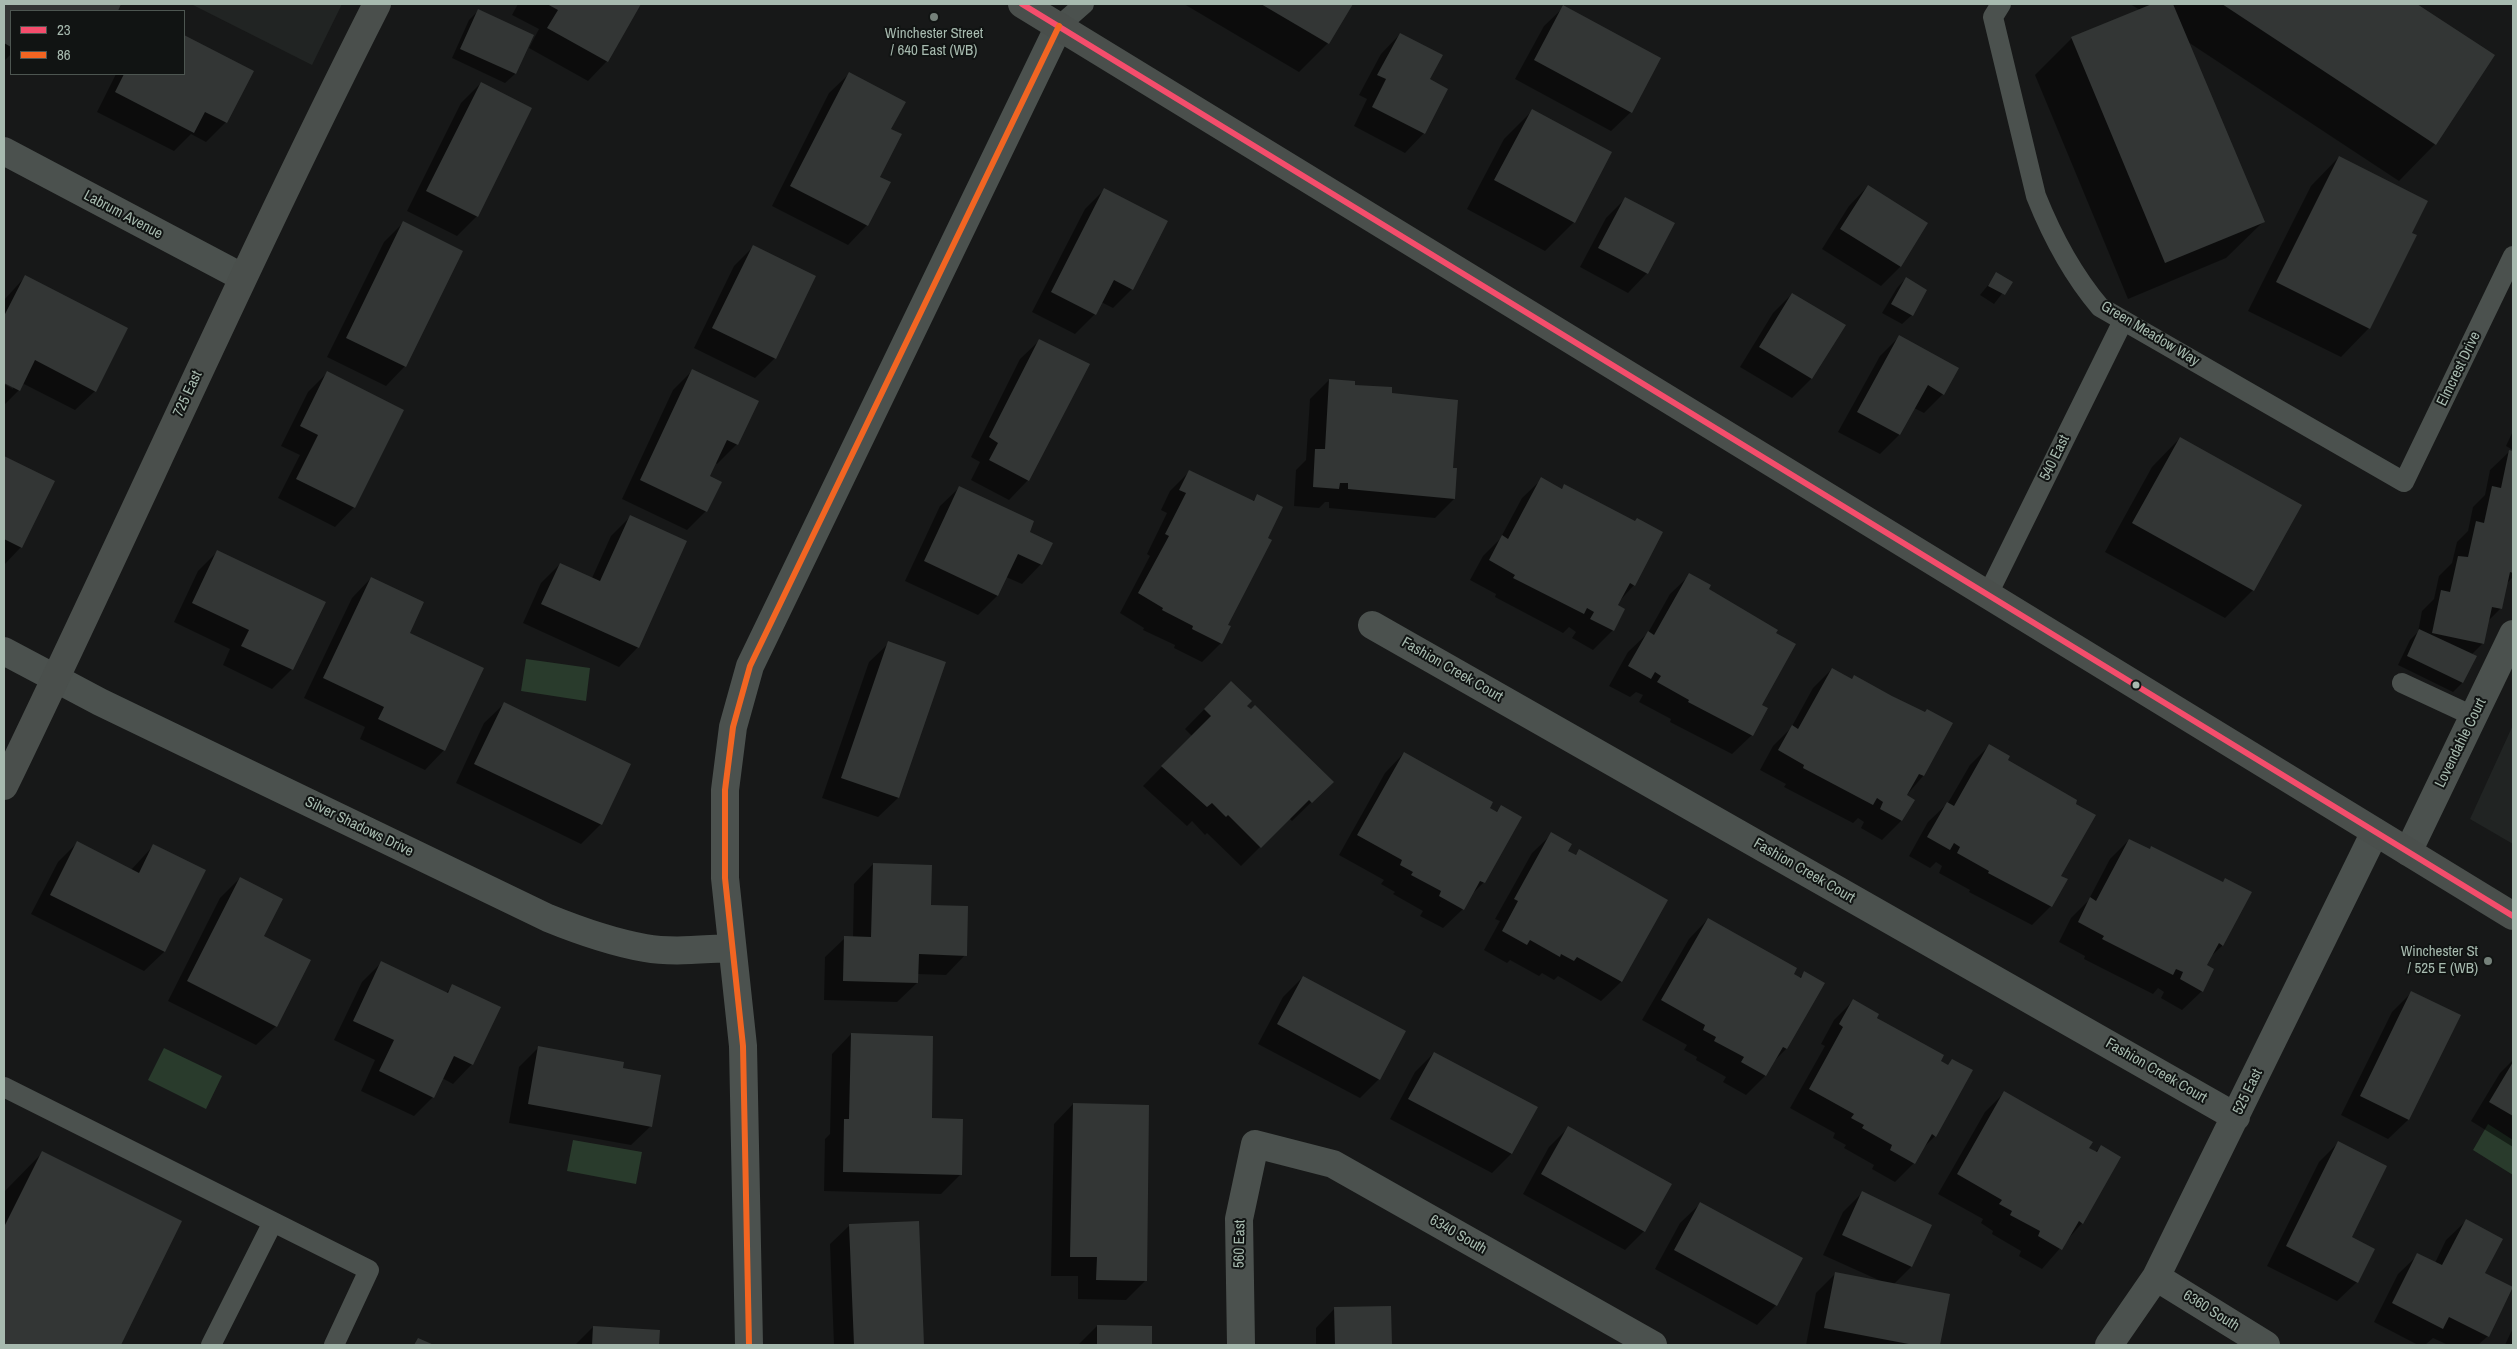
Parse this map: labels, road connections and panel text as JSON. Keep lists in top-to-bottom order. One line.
{"streets":{"main road":["725 East"],"street":["Labrum Avenue","Fashion Creek Court","Lovendahle Court","Silver Shadows Drive","525 East","6340 South","560 East","6360 South"],"lane":["Green Meadow Way","Elmcrest Drive","540 East"]},"crossings":[["Labrum Avenue","725 East"],["Green Meadow Way","Elmcrest Drive"],["Green Meadow Way","540 East"],["725 East","Silver Shadows Drive"],["Fashion Creek Court","525 East"],["525 East","6360 South"],["6340 South","560 East"]],"places":["Winchester Street / 640 East (WB)","Winchester St / 525 E (WB)"],"lines":["transit line 23","transit line 86"],"legend":["23","86"]}
